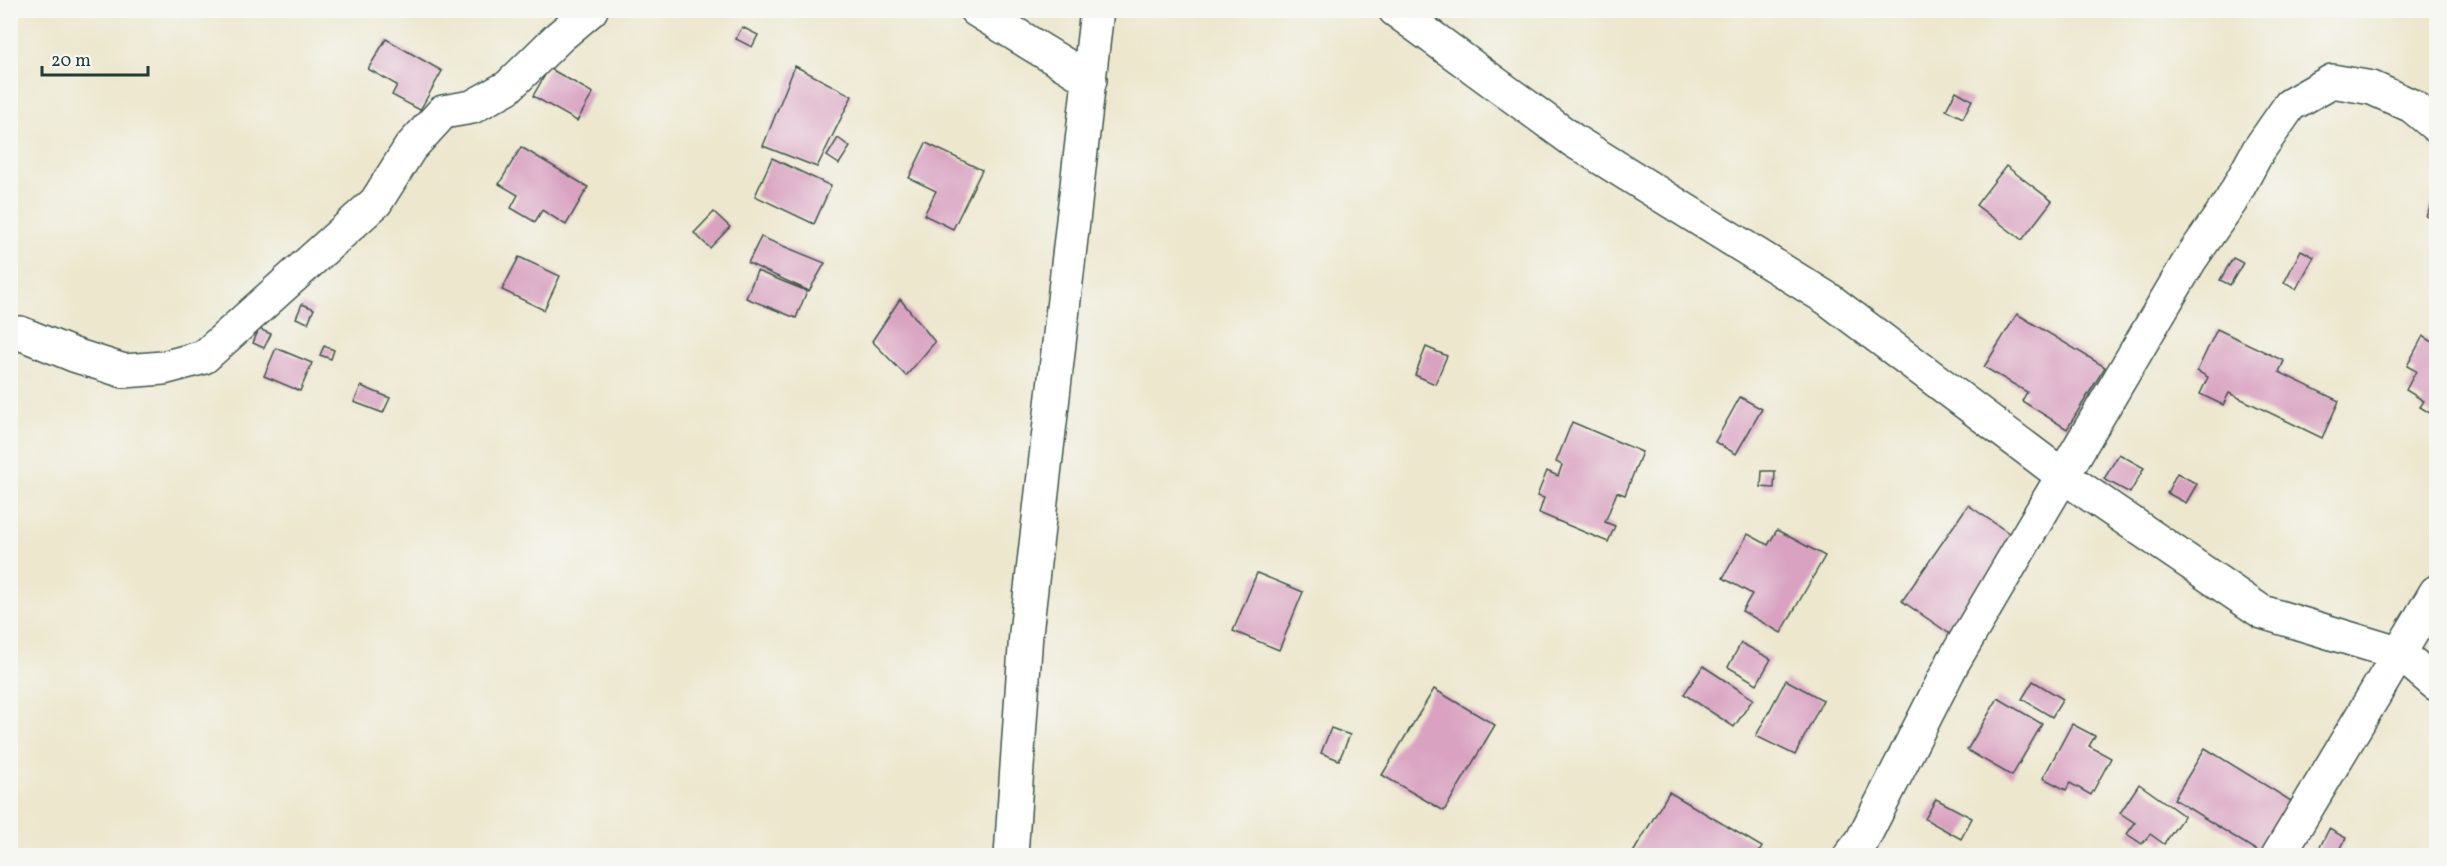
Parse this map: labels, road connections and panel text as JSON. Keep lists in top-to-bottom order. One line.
{"scale_bar":"20 m"}
